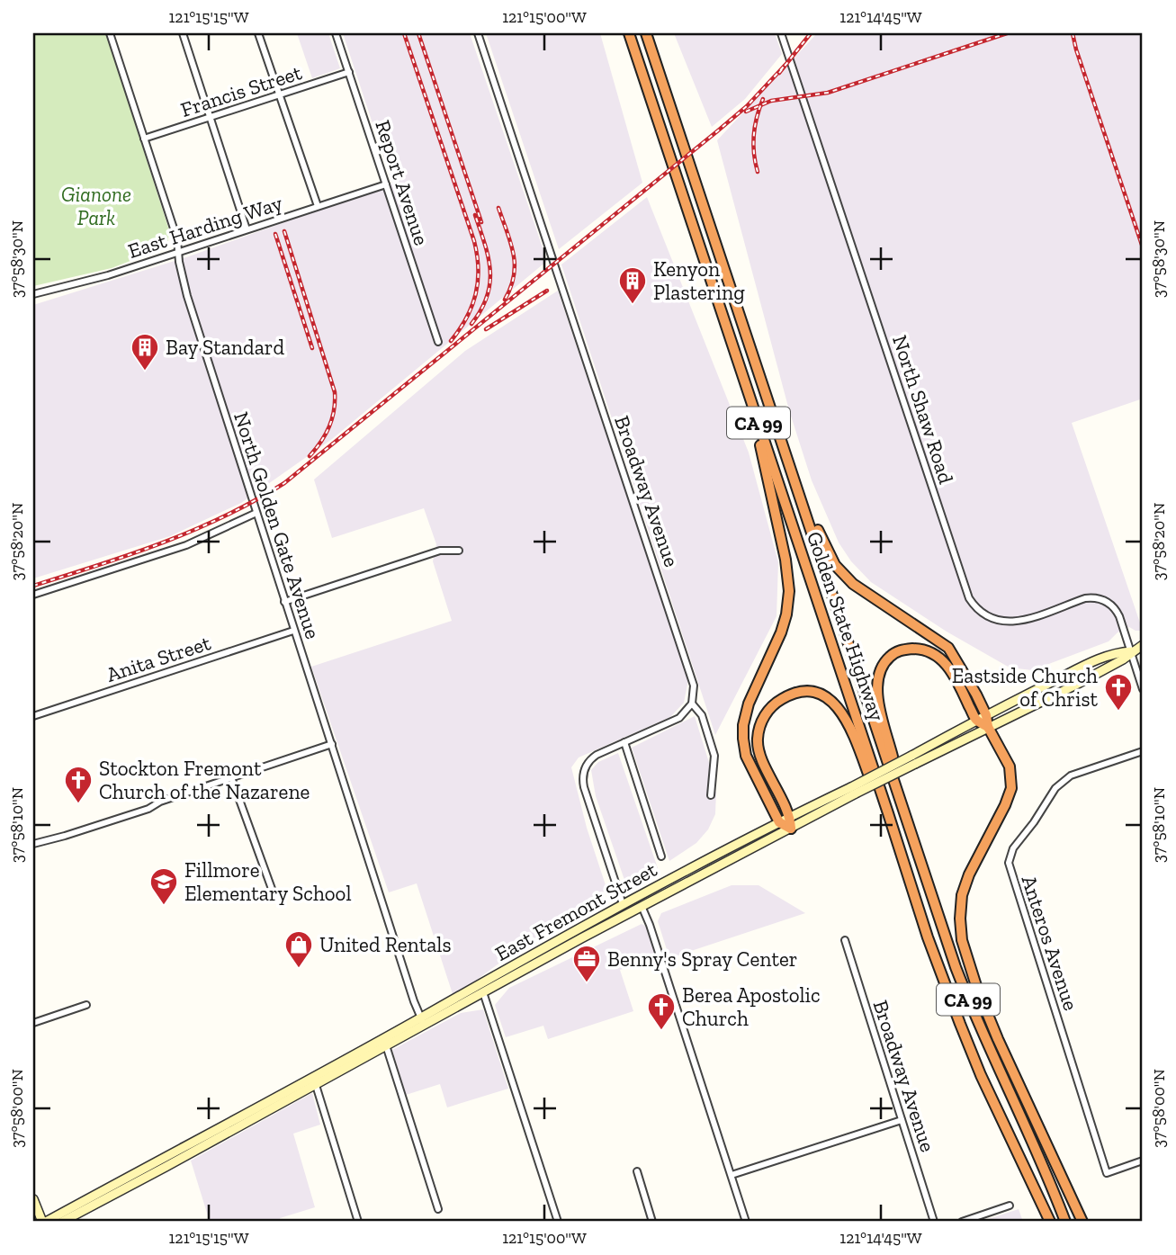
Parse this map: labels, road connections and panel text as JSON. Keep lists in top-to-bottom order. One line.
{"streets":{"highway":["CA 99","Golden State Highway"],"main road":["East Fremont Street"],"street":["Francis Street","Report Avenue","East Harding Way","North Shaw Road","Broadway Avenue","North Golden Gate Avenue","Anita Street","Anteros Avenue"]},"crossings":[["Francis Street","Report Avenue"],["Francis Street","North Golden Gate Avenue"],["Report Avenue","East Harding Way"],["East Harding Way","North Golden Gate Avenue"],["North Shaw Road","East Fremont Street"],["North Golden Gate Avenue","Anita Street"],["North Golden Gate Avenue","East Fremont Street"]],"parks":["Gianone Park"],"places":{"building":["Kenyon Plastering","Bay Standard"],"church":["Eastside Church of Christ","Stockton Fremont Church of the Nazarene","Berea Apostolic Church"],"school or university":["Fillmore Elementary School"],"shop":["United Rentals"],"office":["Benny's Spray Center"]},"coordinates":["121°15'15\"W","121°15'00\"W","121°14'45\"W","37°58'30\"N","37°58'20\"N","37°58'10\"N","37°58'00\"N"]}
